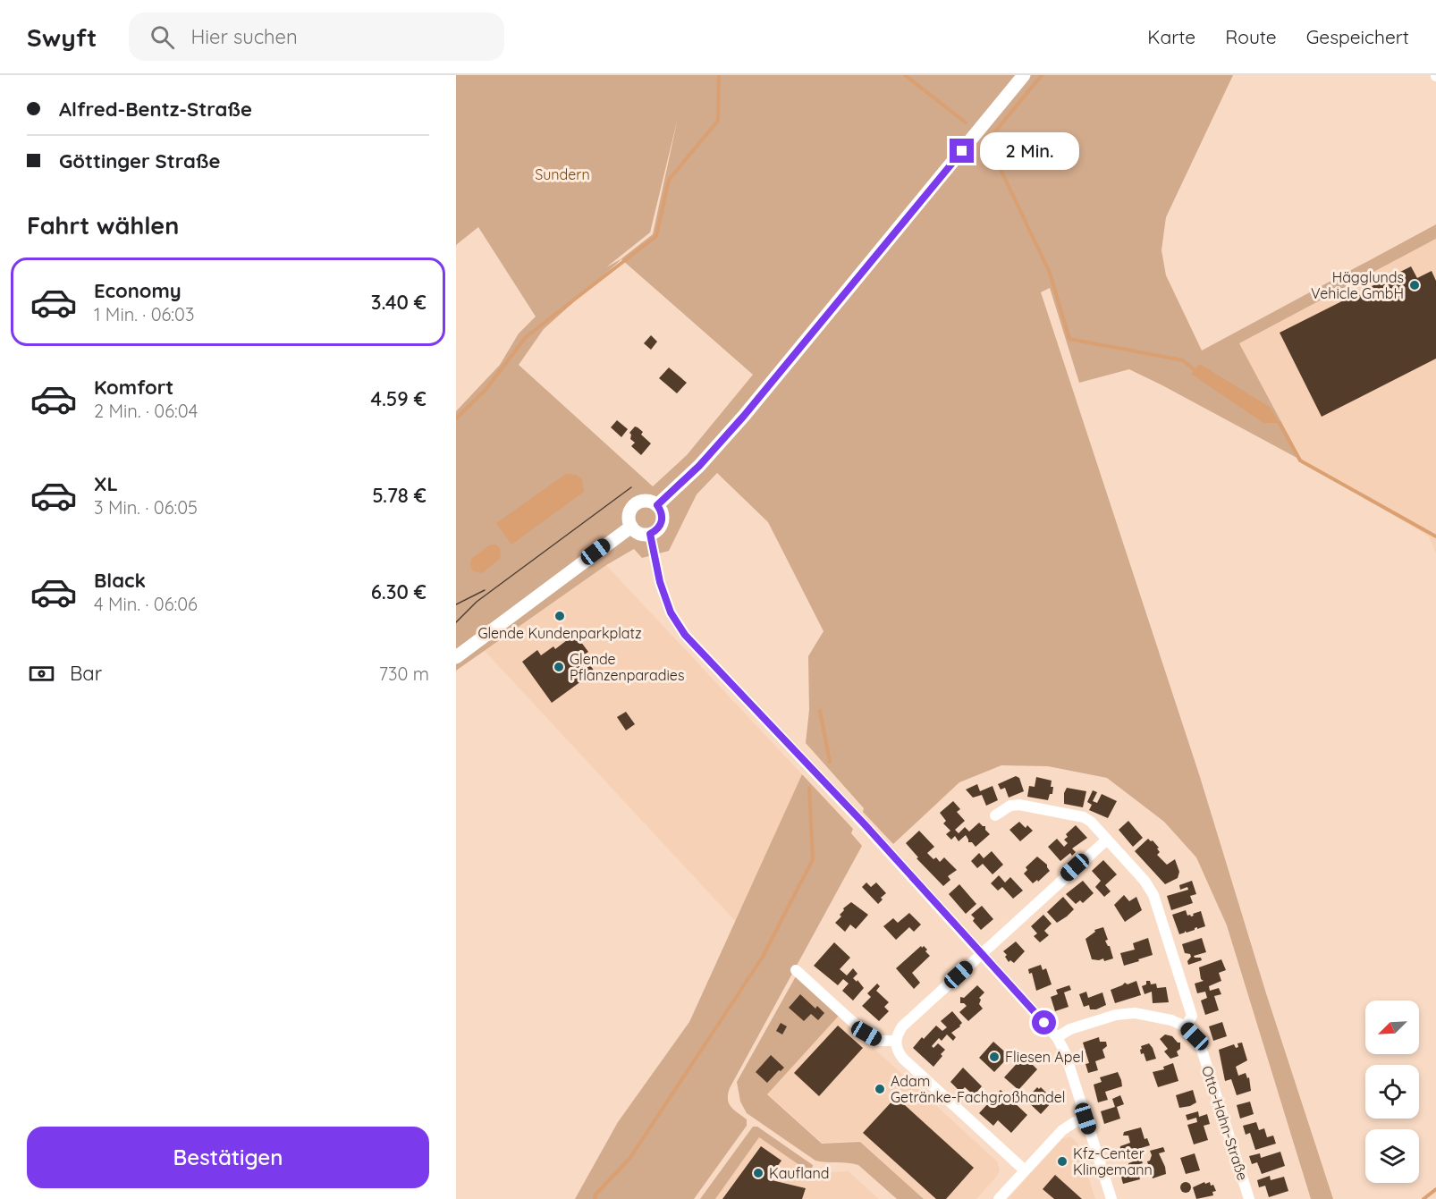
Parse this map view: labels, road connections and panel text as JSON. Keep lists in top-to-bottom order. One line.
{"streets":{"street":["Otto-Hahn-Straße"]},"parks":["Sundern"],"places":["Hägglunds Vehicle GmbH","Glende Kundenparkplatz","Glende Pflanzenparadies","Fliesen Apel","Adam Getränke-Fachgroßhandel","Kfz-Center Klingemann","Kaufland"],"north":"bottom left","page":{"header":"Swyft","search":"Hier suchen","nav":["Karte","Route","Gespeichert"],"banner":["Alfred-Bentz-Straße","Göttinger Straße"],"bubble":"2 Min.","heading":"Fahrt wählen","list":[{"name":"Economy","note":"1 Min. · 06:03","value":"3.40 €"},{"name":"Komfort","note":"2 Min. · 06:04","value":"4.59 €"},{"name":"XL","note":"3 Min. · 06:05","value":"5.78 €"},{"name":"Black","note":"4 Min. · 06:06","value":"6.30 €"}],"pay":["Bar","730 m"],"buttons":"Bestätigen"}}
